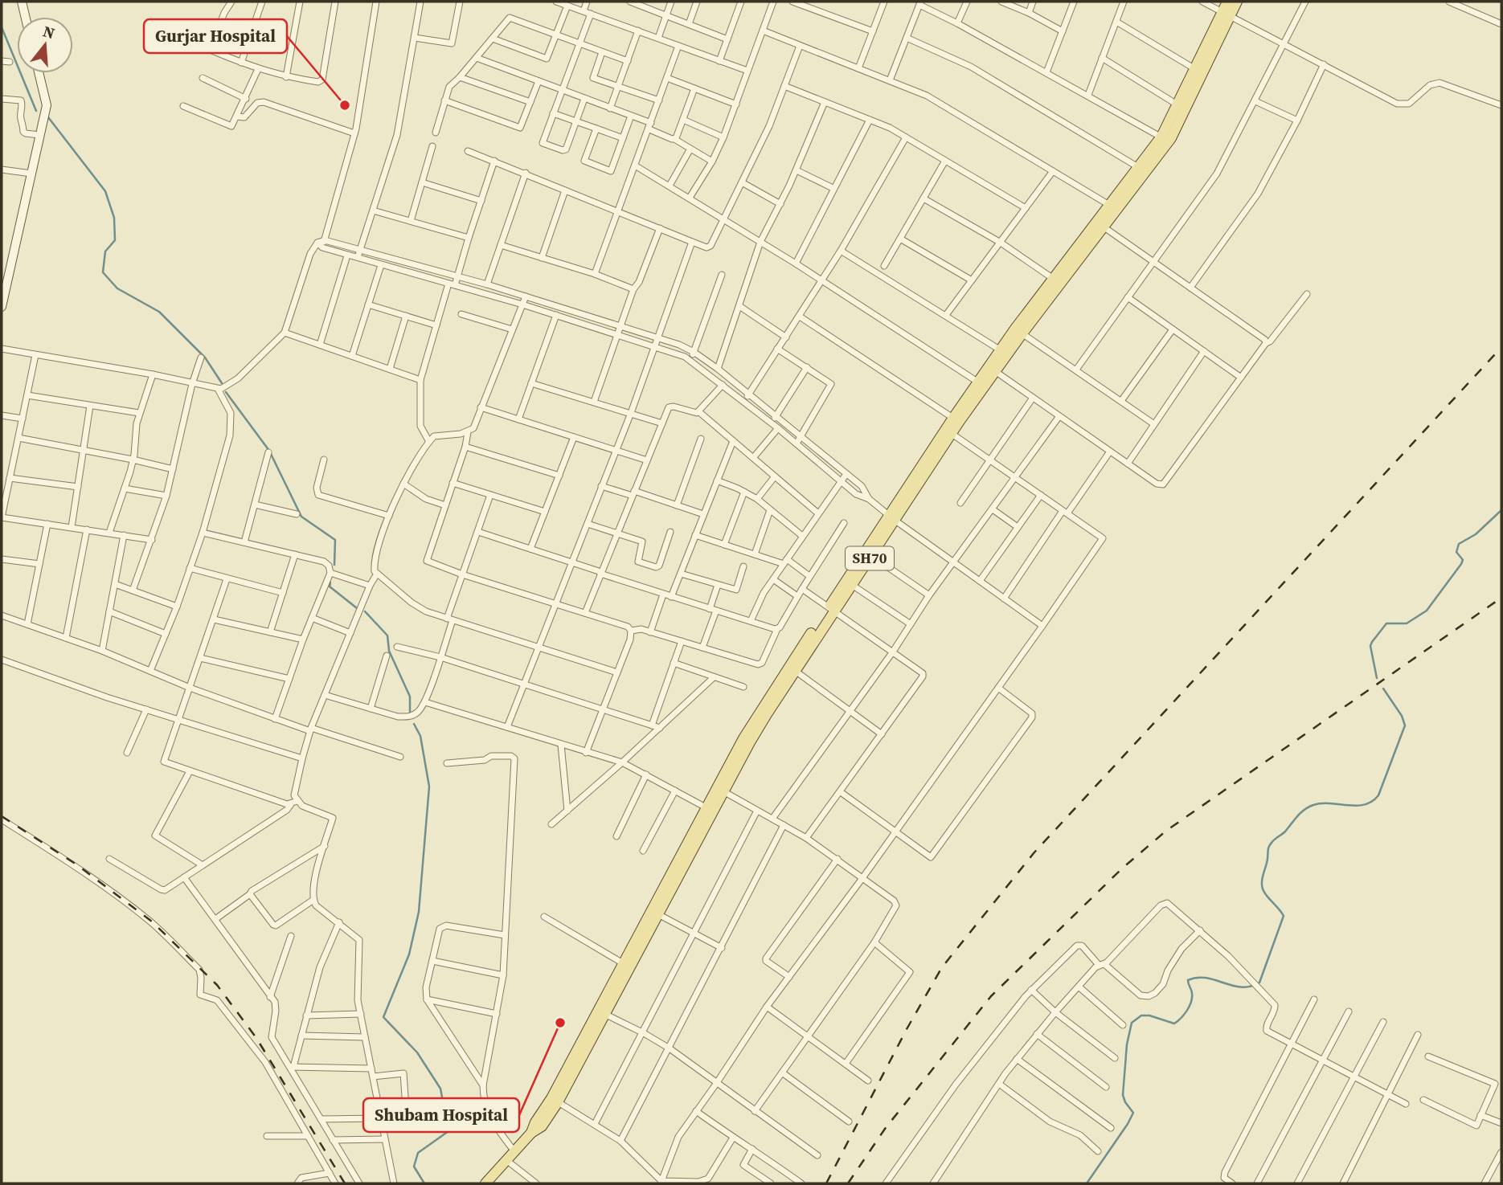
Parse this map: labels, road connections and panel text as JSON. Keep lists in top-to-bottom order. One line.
{"streets":{"main road":["SH70"]},"places":["Gurjar Hospital","Shubam Hospital"],"north":"top"}
